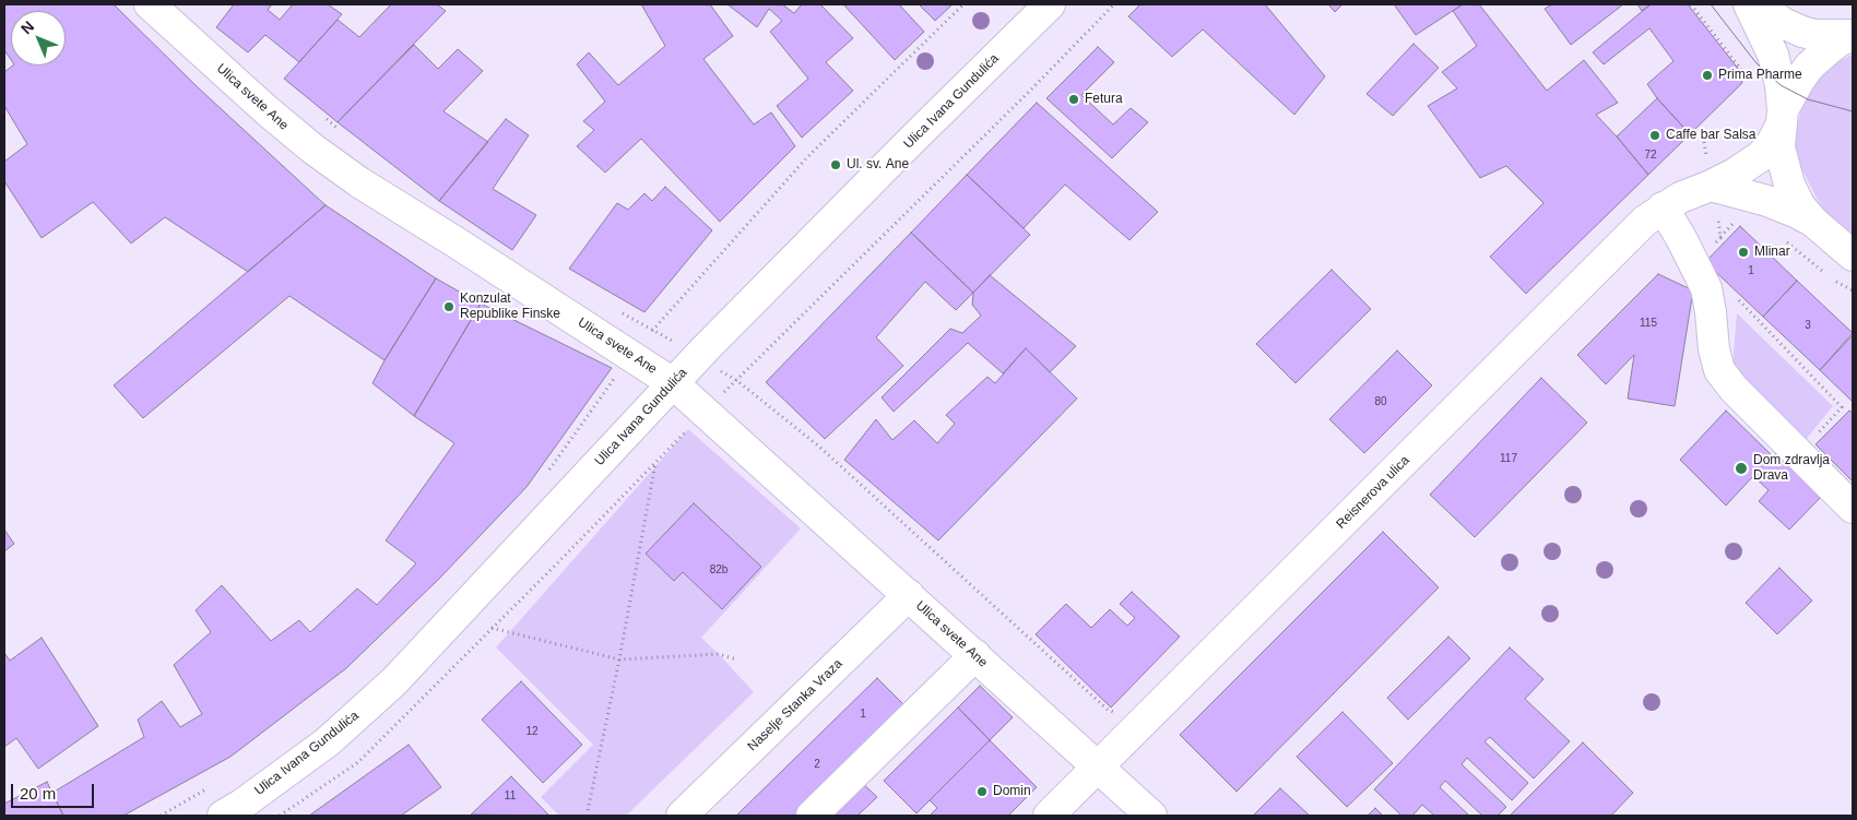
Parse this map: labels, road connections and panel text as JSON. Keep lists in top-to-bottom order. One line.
{"streets":{"street":["Ulica svete Ane","Ulica Ivana Gundulića","Reisnerova ulica","Naselje Stanka Vraza"]},"crossings":[["Ulica svete Ane","Ulica Ivana Gundulića"],["Ulica svete Ane","Reisnerova ulica"],["Ulica svete Ane","Naselje Stanka Vraza"]],"places":["Prima Pharme","Fetura","Caffe bar Salsa","Ul. sv. Ane","Mlinar","Konzulat Republike Finske","Dom zdravlja Drava","Domin"],"house_numbers":["72","1","115","3","80","117","82b","1","12","2","11"],"scale_bar":"20 m","north":"top left"}
